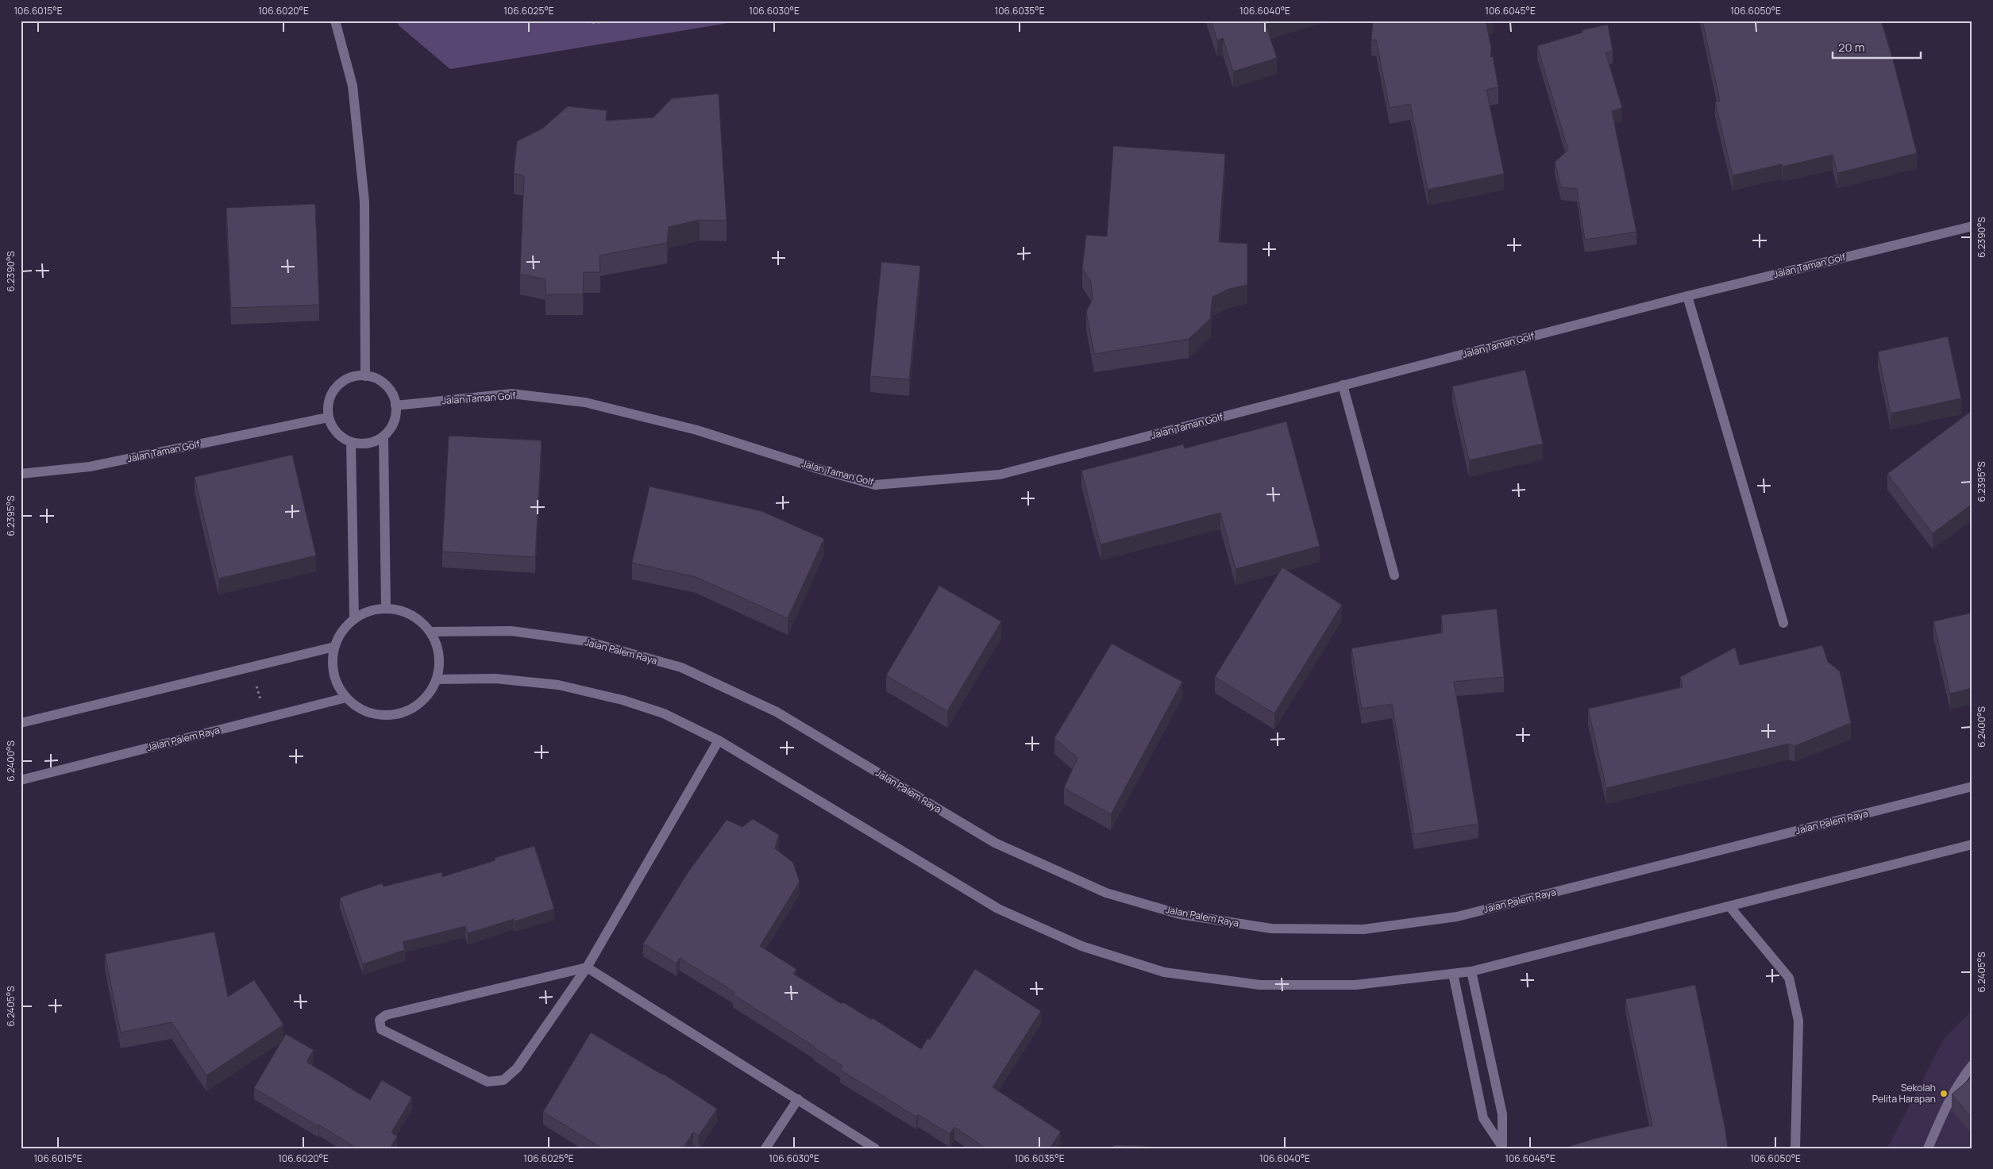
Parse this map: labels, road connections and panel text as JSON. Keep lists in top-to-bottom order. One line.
{"streets":{"street":["Jalan Taman Golf","Jalan Palem Raya"]},"places":["Sekolah Pelita Harapan"],"scale_bar":"20 m","coordinates":["106.6015°E","106.6020°E","106.6025°E","106.6030°E","106.6035°E","106.6040°E","106.6045°E","106.6050°E","6.2390°S","6.2395°S","6.2400°S","6.2405°S"]}
